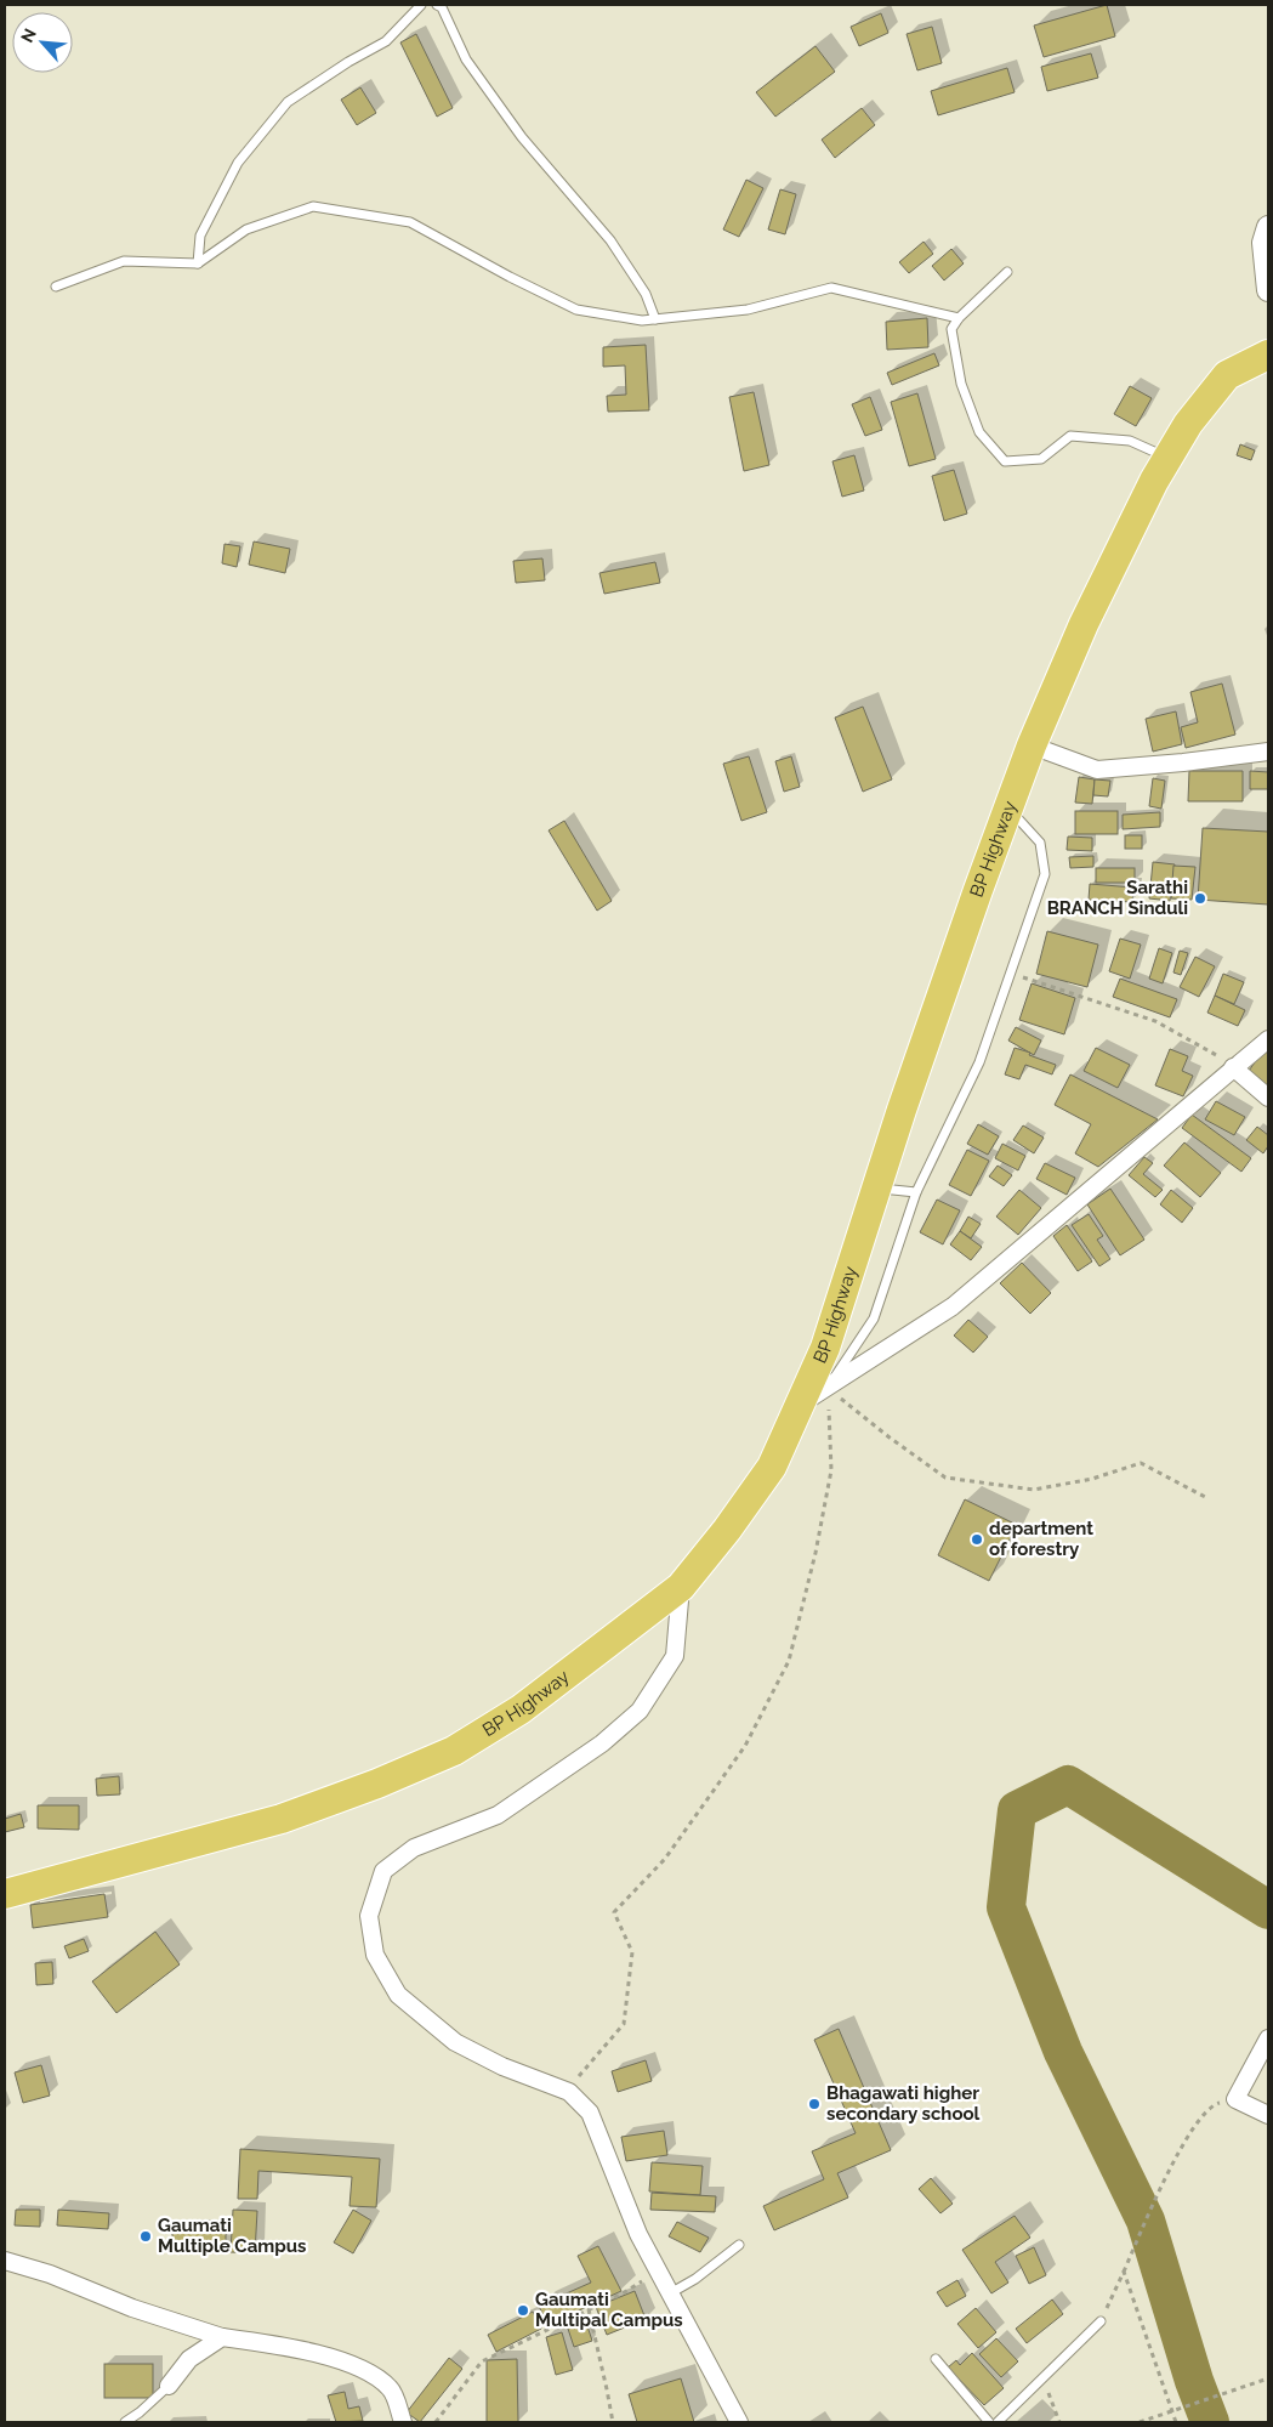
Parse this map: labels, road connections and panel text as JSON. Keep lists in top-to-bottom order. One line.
{"streets":{"highway":["BP Highway"]},"places":["Sarathi BRANCH Sinduli","department of forestry","Bhagawati higher secondary school","Gaumati Multiple Campus","Gaumati Multipal Campus"],"north":"top left"}
